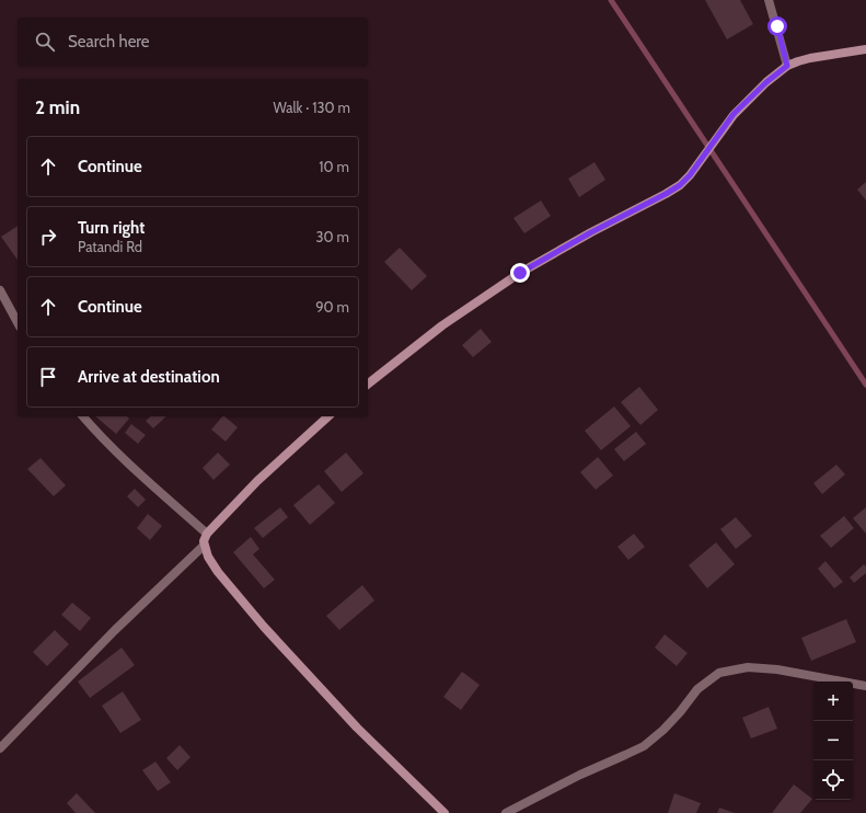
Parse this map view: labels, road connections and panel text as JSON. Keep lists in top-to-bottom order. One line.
{"page":{"search":"Search here","heading":["2 min","Walk · 130 m"],"list":[["Continue","10 m"],["Turn right","Patandi Rd","30 m"],["Continue","90 m"],"Arrive at destination"],"map_buttons":["+","−"]}}
